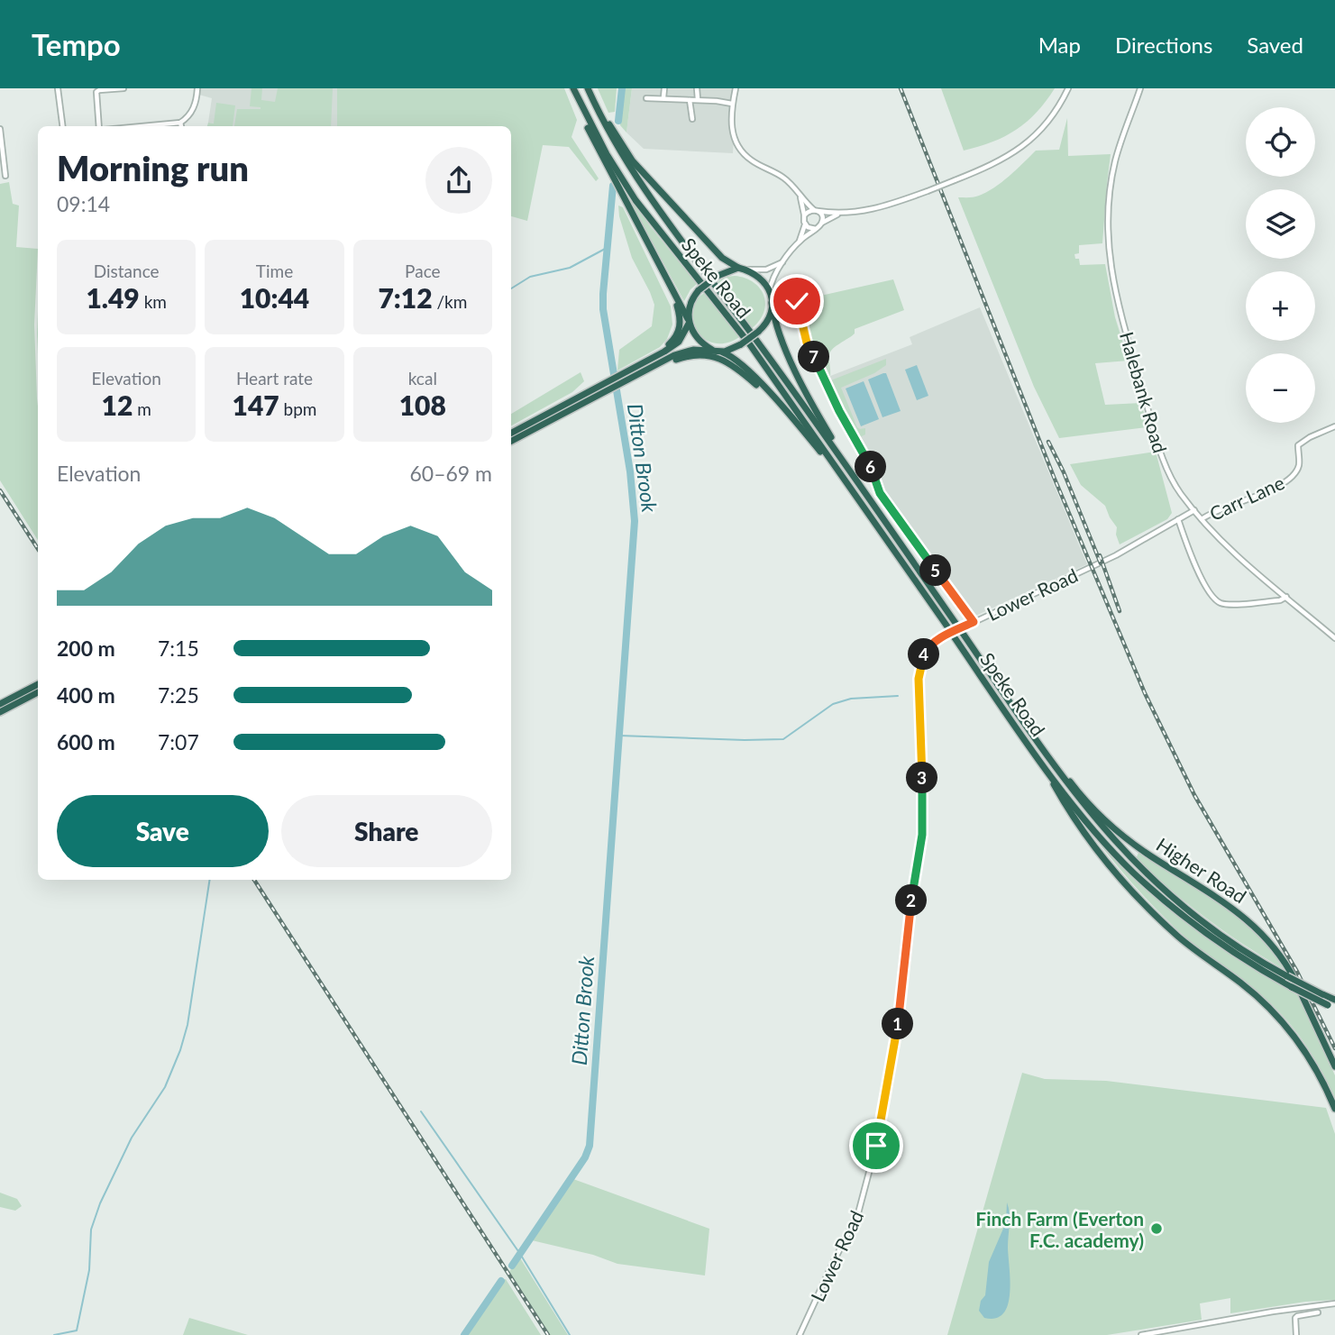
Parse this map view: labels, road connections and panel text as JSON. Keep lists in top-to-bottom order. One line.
{"streets":{"highway":["Speke Road","Higher Road"],"street":["Halebank Road","Carr Lane","Lower Road"]},"crossings":[["Speke Road","Higher Road"],["Halebank Road","Lower Road"]],"water":["Ditton Brook"],"places":["Finch Farm (Everton F.C. academy)"],"page":{"header":"Tempo","nav":["Map","Directions","Saved"],"map_buttons":["+","−"],"heading":["Morning run","09:14"],"stats":[["Distance","1.49 km"],["Time","10:44"],["Pace","7:12 /km"],["Elevation","12 m"],["Heart rate","147 bpm"],["kcal","108"]],"pins":["7","6","5","4","3","2","1"],"chart":["Elevation","60–69 m"],"list":[{"name":"200 m","note":"7:15"},{"name":"400 m","note":"7:25"},{"name":"600 m","note":"7:07"}],"buttons":["Save","Share"]}}
